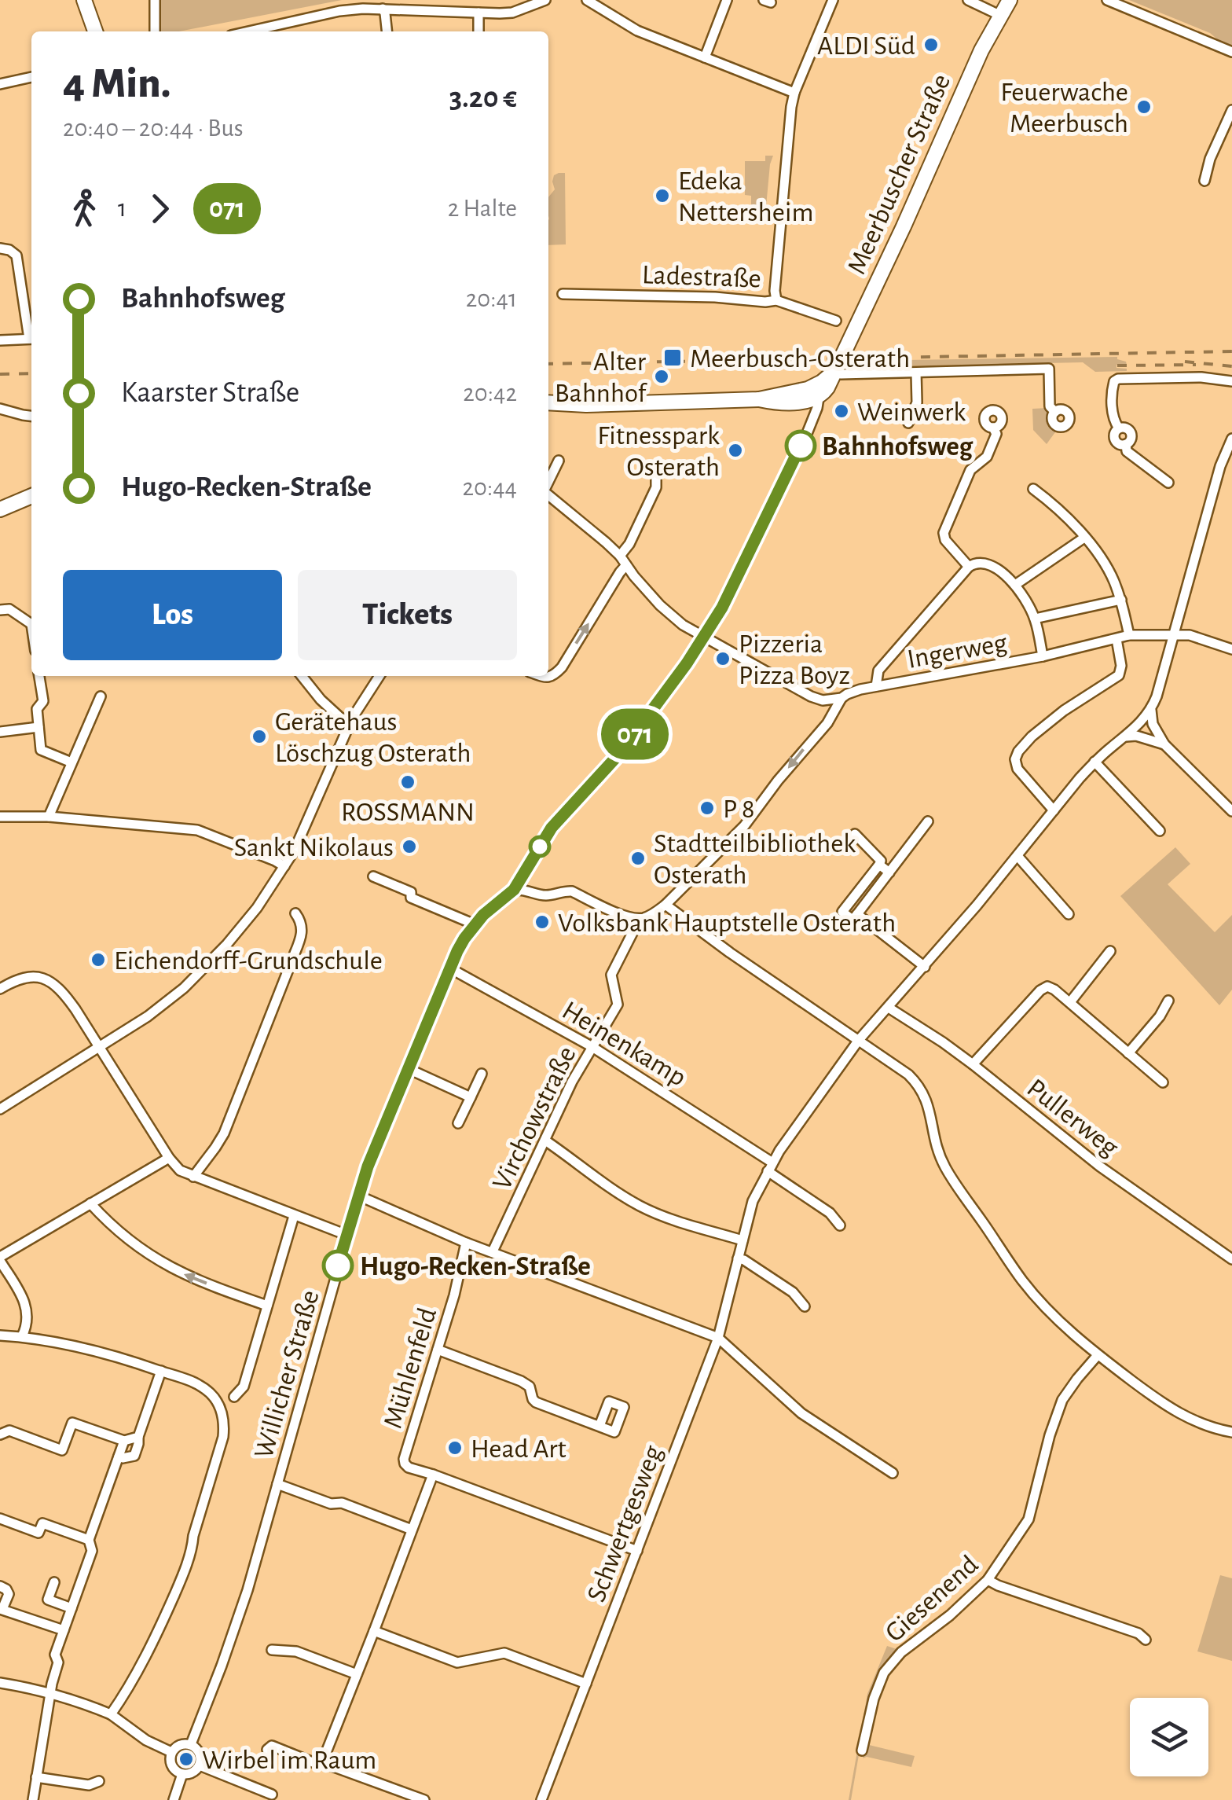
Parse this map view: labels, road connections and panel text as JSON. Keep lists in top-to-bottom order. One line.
{"streets":{"main road":["Meerbuscher Straße"],"street":["Ladestraße","Ingerweg","Heinenkamp","Pullerweg","Virchowstraße","Mühlenfeld","Willicher Straße","Schwertgesweg","Giesenend"]},"crossings":[["Ingerweg","Willicher Straße"],["Heinenkamp","Virchowstraße"],["Heinenkamp","Willicher Straße"],["Heinenkamp","Schwertgesweg"],["Pullerweg","Schwertgesweg"]],"places":{"other":["ALDI Süd","Feuerwache Meerbusch","Edeka Nettersheim","Alter Bahnhof","Weinwerk","Bahnhofsweg","Fitnesspark Osterath","Pizzeria Pizza Boyz","Gerätehaus Löschzug Osterath","ROSSMANN","P 8","Sankt Nikolaus","Stadtteilbibliothek Osterath","Volksbank Hauptstelle Osterath","Eichendorff-Grundschule","Hugo-Recken-Straße","Head Art","Wirbel im Raum"],"transit":["Meerbusch-Osterath"]},"lines":["bus line 071"],"page":{"on_map":"071","heading":["4 Min.","20:40 – 20:44 · Bus","3.20 €"],"legs":["1","071","2 Halte"],"list":[{"name":"Bahnhofsweg","value":"20:41"},{"name":"Kaarster Straße","value":"20:42"},{"name":"Hugo-Recken-Straße","value":"20:44"}],"buttons":["Los","Tickets"]}}
